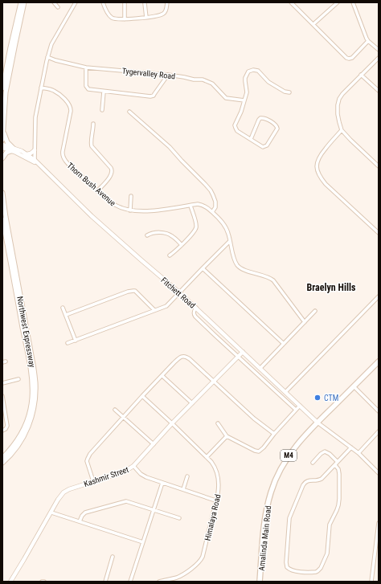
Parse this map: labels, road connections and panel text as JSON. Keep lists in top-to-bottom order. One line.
{"streets":{"main road":["Northwest Expressway","M4","Amalinda Main Road"],"street":["Tygervalley Road","Thorn Bush Avenue","Fitchett Road","Kashmir Street","Himalaya Road"]},"crossings":[["Fitchett Road","Kashmir Street"],["Fitchett Road","Amalinda Main Road"],["Kashmir Street","Himalaya Road"]],"districts":["Braelyn Hills"],"places":["CTM"]}
